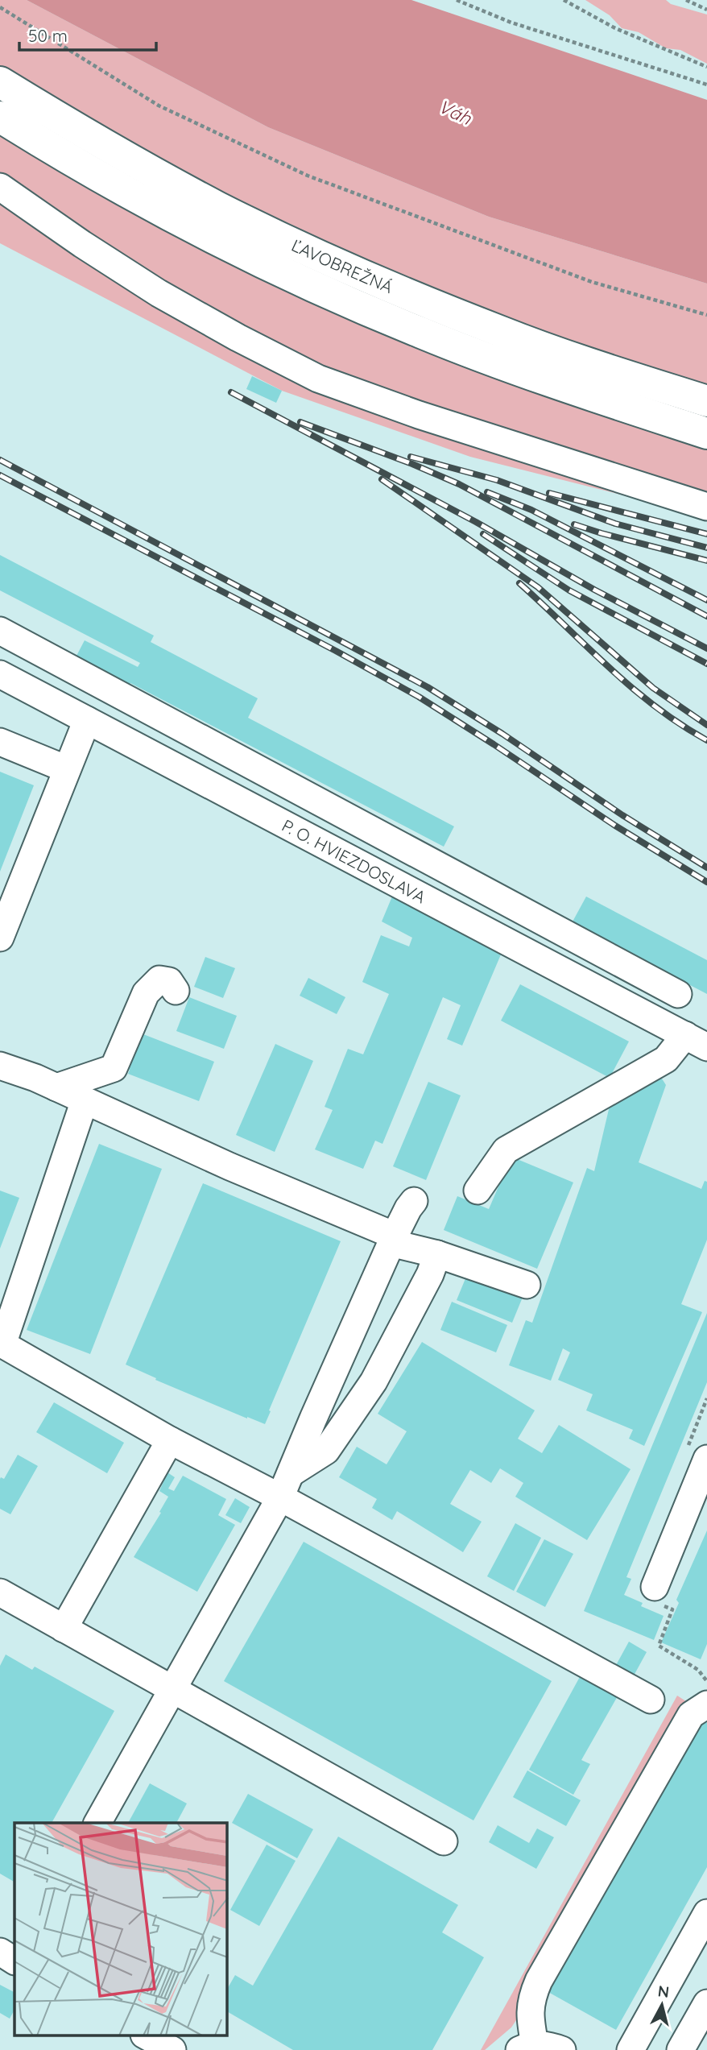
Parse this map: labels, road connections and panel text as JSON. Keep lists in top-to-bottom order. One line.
{"streets":{"main road":["ĽAVOBREŽNÁ"],"street":["P. O. HVIEZDOSLAVA"]},"water":["Váh"],"scale_bar":"50 m","north":"top"}
